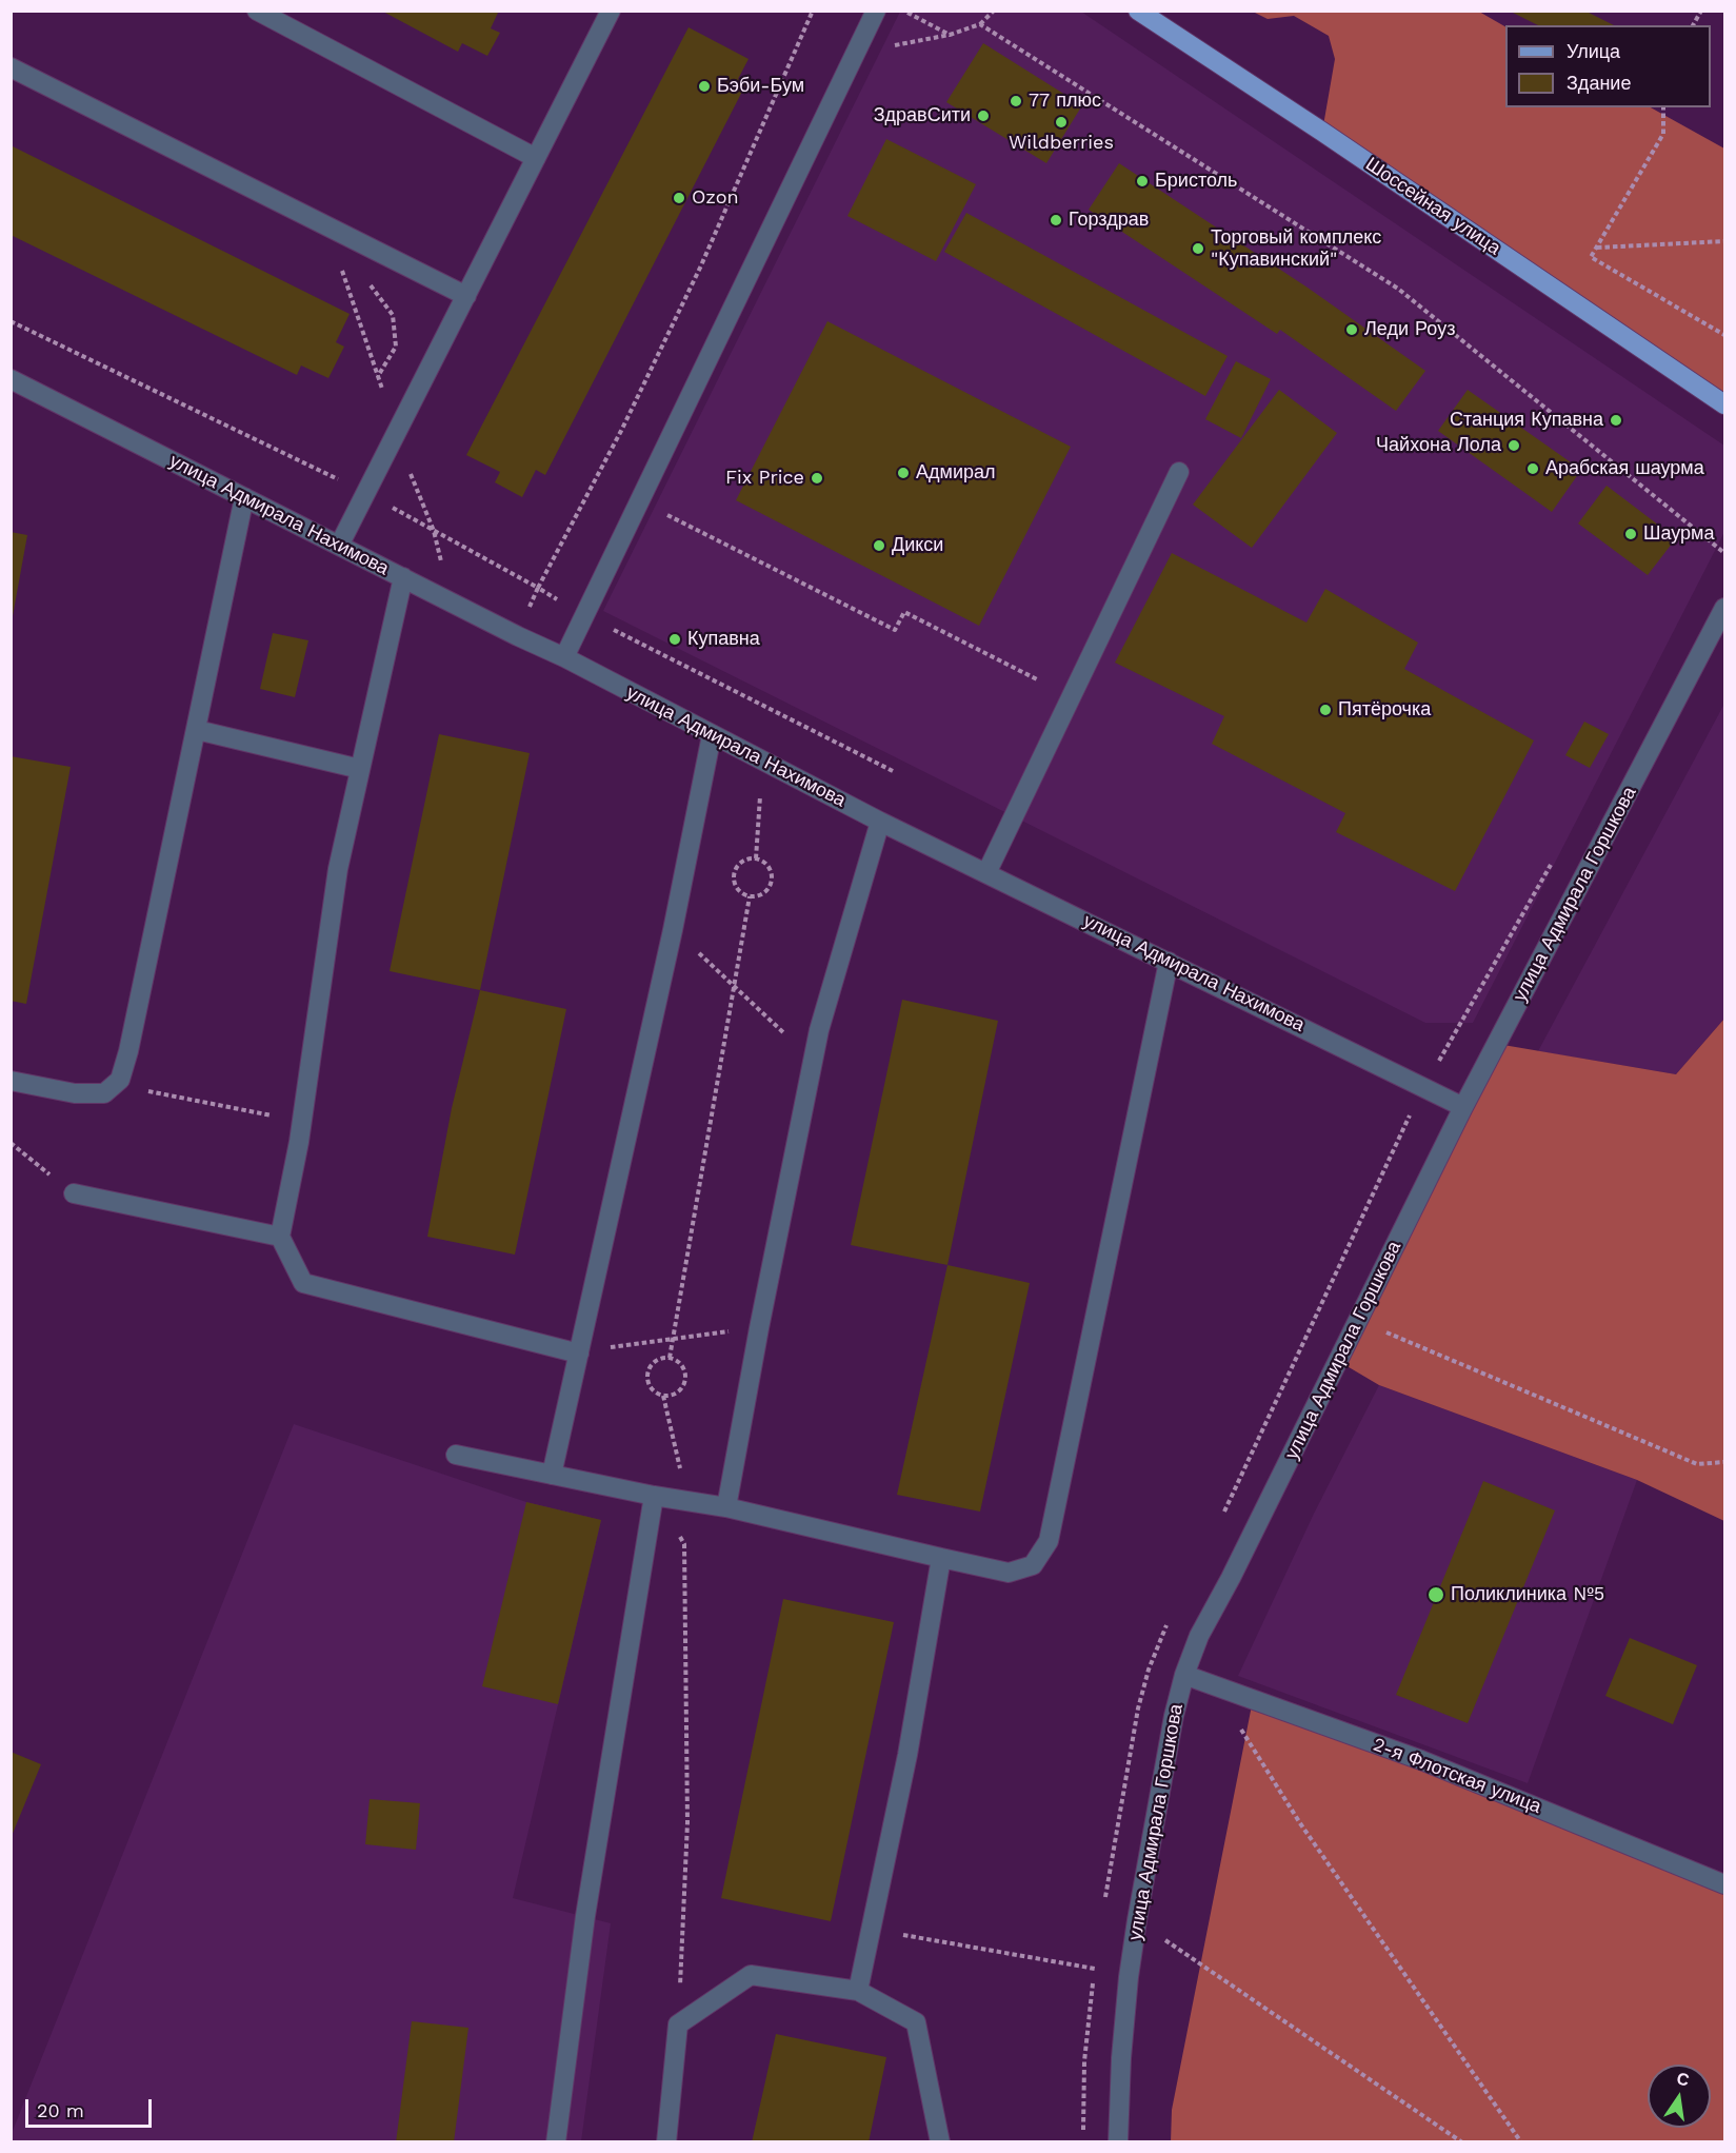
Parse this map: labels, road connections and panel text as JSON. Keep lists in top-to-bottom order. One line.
{"streets":{"main road":["Шоссейная улица"],"street":["улица Адмирала Нахимова","улица Адмирала Горшкова","2-я Флотская улица"]},"crossings":[["улица Адмирала Нахимова","улица Адмирала Горшкова"],["улица Адмирала Горшкова","2-я Флотская улица"]],"places":["Бэби-Бум","77 плюс","ЗдравСити","Wildberries","Бристоль","Ozon","Горздрав","Торговый комплекс \"Купавинский\"","Леди Роуз","Станция Купавна","Чайхона Лола","Арабская шаурма","Адмирал","Fix Price","Шаурма","Дикси","Купавна","Пятёрочка","Поликлиника №5"],"legend":["Улица","Здание"],"scale_bar":"20 m","north":"top"}
